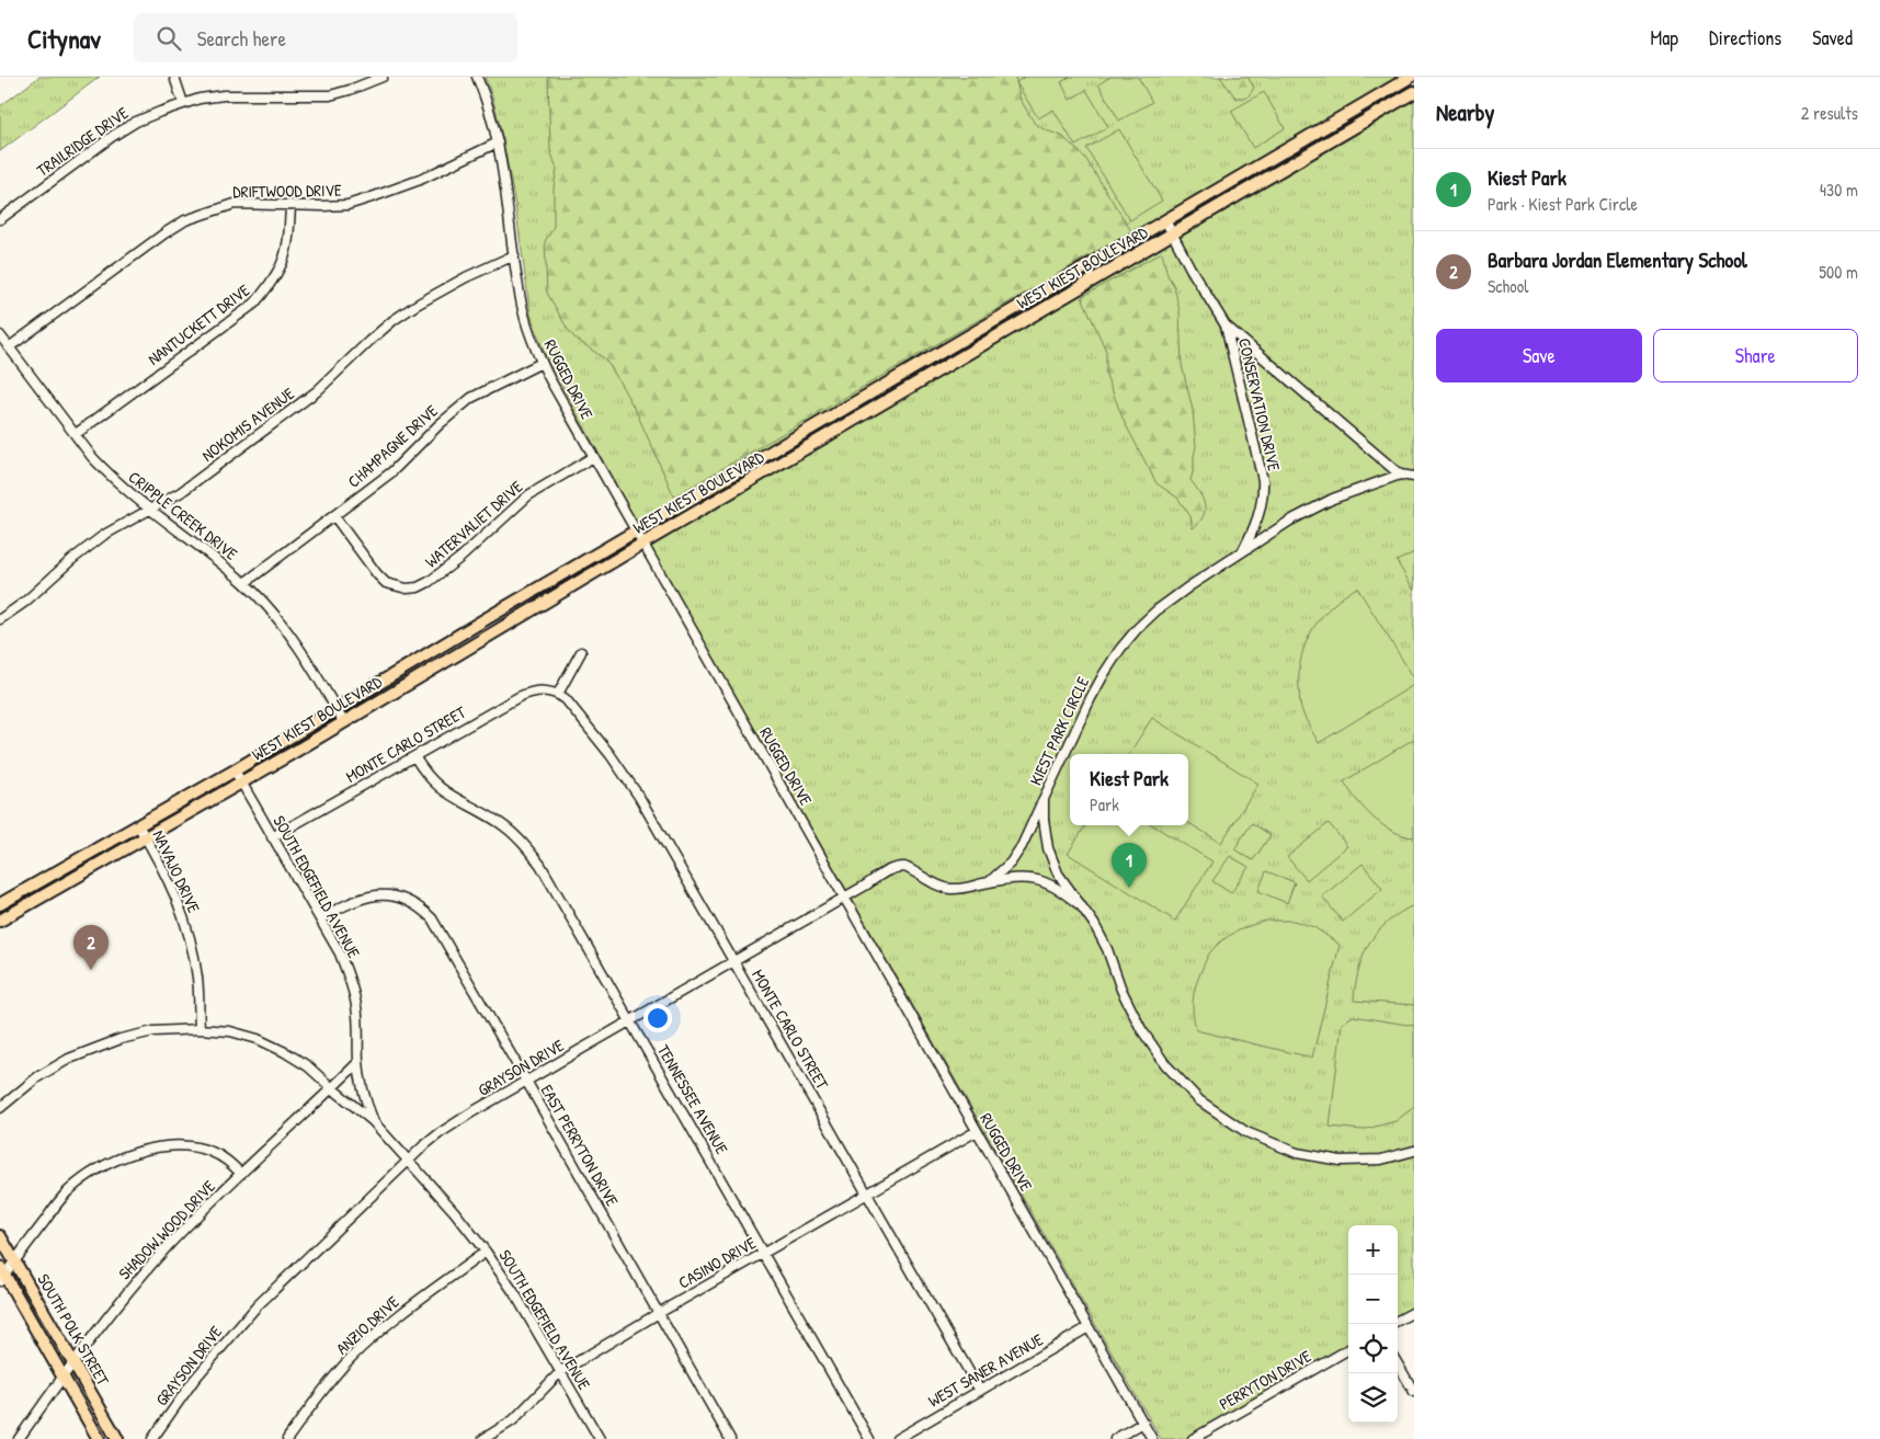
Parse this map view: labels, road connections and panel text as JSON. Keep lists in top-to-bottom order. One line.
{"streets":{"main road":["WEST KIEST BOULEVARD","SOUTH POLK STREET"],"street":["TRAILRIDGE DRIVE","DRIFTWOOD DRIVE","NANTUCKETT DRIVE","RUGGED DRIVE","CONSERVATION DRIVE","NOKOMIS AVENUE","CHAMPAGNE DRIVE","CRIPPLE CREEK DRIVE","WATERVALIET DRIVE","KIEST PARK CIRCLE","MONTE CARLO STREET","NAVAJO DRIVE","SOUTH EDGEFIELD AVENUE","GRAYSON DRIVE","TENNESSEE AVENUE","EAST PERRYTON DRIVE","SHADOW WOOD DRIVE","CASINO DRIVE","ANZIO DRIVE","WEST SANER AVENUE","PERRYTON DRIVE"]},"crossings":[["DRIFTWOOD DRIVE","NANTUCKETT DRIVE"],["DRIFTWOOD DRIVE","RUGGED DRIVE"],["DRIFTWOOD DRIVE","CRIPPLE CREEK DRIVE"],["WEST KIEST BOULEVARD","RUGGED DRIVE"],["WEST KIEST BOULEVARD","CONSERVATION DRIVE"],["WEST KIEST BOULEVARD","CRIPPLE CREEK DRIVE"],["WEST KIEST BOULEVARD","NAVAJO DRIVE"],["WEST KIEST BOULEVARD","SOUTH EDGEFIELD AVENUE"],["NANTUCKETT DRIVE","CRIPPLE CREEK DRIVE"],["RUGGED DRIVE","NOKOMIS AVENUE"],["RUGGED DRIVE","CHAMPAGNE DRIVE"],["RUGGED DRIVE","WATERVALIET DRIVE"],["RUGGED DRIVE","GRAYSON DRIVE"],["RUGGED DRIVE","CASINO DRIVE"],["RUGGED DRIVE","WEST SANER AVENUE"],["CONSERVATION DRIVE","KIEST PARK CIRCLE"],["NOKOMIS AVENUE","CRIPPLE CREEK DRIVE"],["CHAMPAGNE DRIVE","CRIPPLE CREEK DRIVE"],["CHAMPAGNE DRIVE","WATERVALIET DRIVE"],["KIEST PARK CIRCLE","GRAYSON DRIVE"],["MONTE CARLO STREET","SOUTH EDGEFIELD AVENUE"],["MONTE CARLO STREET","GRAYSON DRIVE"],["MONTE CARLO STREET","TENNESSEE AVENUE"],["MONTE CARLO STREET","CASINO DRIVE"],["MONTE CARLO STREET","WEST SANER AVENUE"],["NAVAJO DRIVE","SOUTH EDGEFIELD AVENUE"],["SOUTH EDGEFIELD AVENUE","GRAYSON DRIVE"],["SOUTH EDGEFIELD AVENUE","EAST PERRYTON DRIVE"],["SOUTH EDGEFIELD AVENUE","SHADOW WOOD DRIVE"],["SOUTH EDGEFIELD AVENUE","CASINO DRIVE"],["SOUTH EDGEFIELD AVENUE","ANZIO DRIVE"],["GRAYSON DRIVE","TENNESSEE AVENUE"],["GRAYSON DRIVE","EAST PERRYTON DRIVE"],["TENNESSEE AVENUE","CASINO DRIVE"],["EAST PERRYTON DRIVE","CASINO DRIVE"],["SHADOW WOOD DRIVE","SOUTH POLK STREET"]],"page":{"header":"Citynav","search":"Search here","nav":["Map","Directions","Saved"],"heading":["Nearby","2 results"],"list":[{"mark":"1","name":"Kiest Park","note":"Park · Kiest Park Circle","value":"430 m"},{"mark":"2","name":"Barbara Jordan Elementary School","note":"School","value":"500 m"}],"buttons":["Save","Share"],"popup":["Kiest Park","Park"],"pins":["1","2"],"map_buttons":["+","−"]}}
